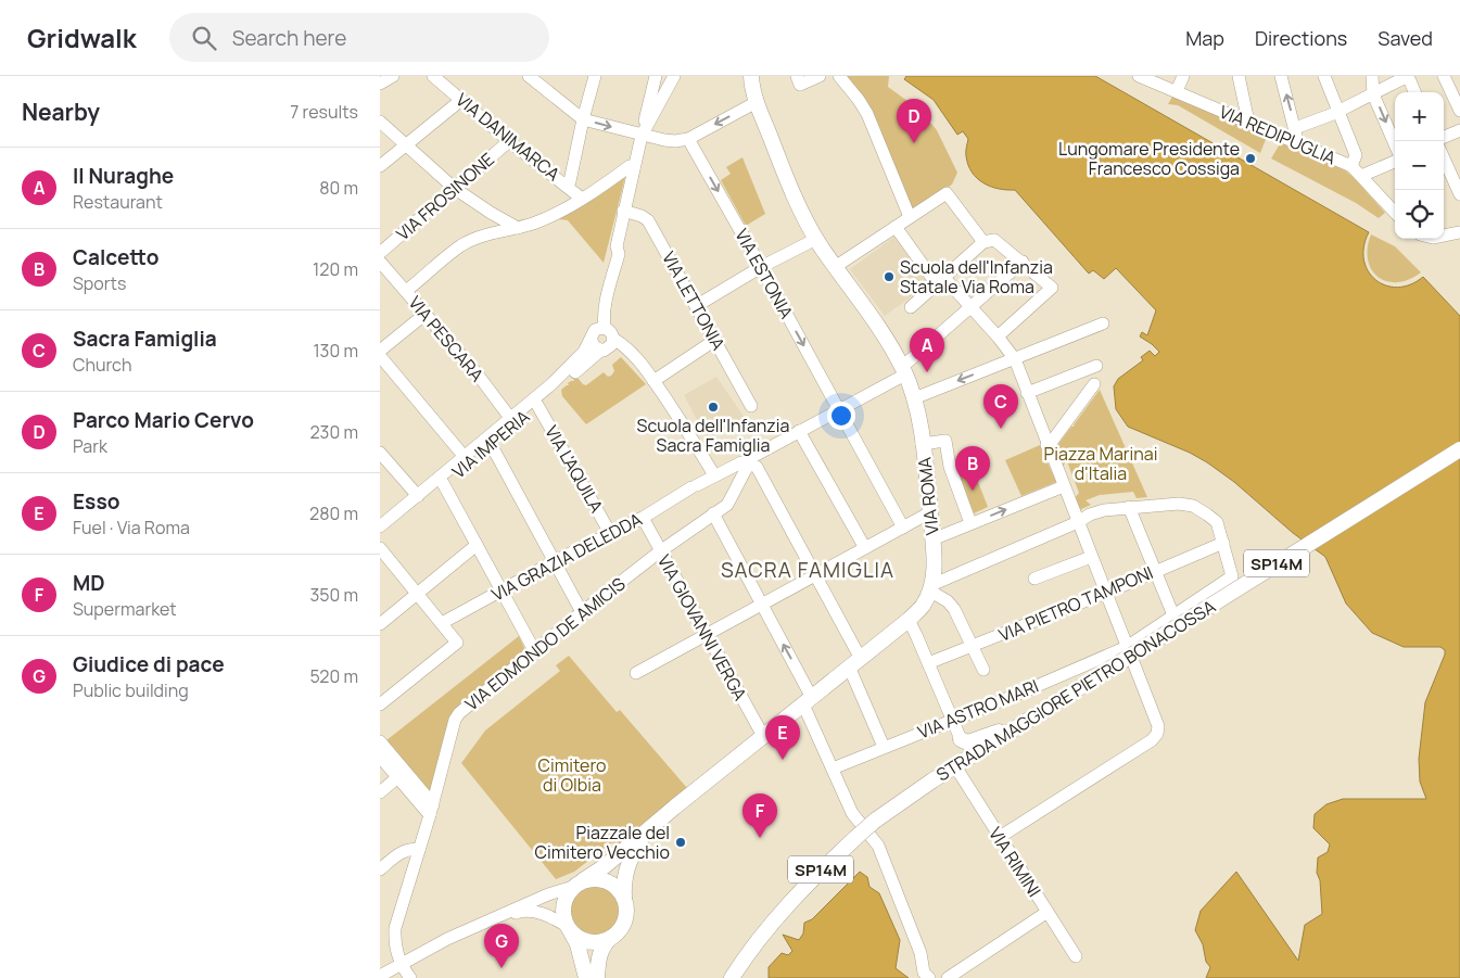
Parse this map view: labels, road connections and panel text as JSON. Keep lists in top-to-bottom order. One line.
{"streets":{"main road":["VIA ROMA","SP14M","STRADA MAGGIORE PIETRO BONACOSSA"],"street":["VIA REDIPUGLIA","VIA DANIMARCA","VIA FROSINONE","VIA ESTONIA","VIA LETTONIA","VIA PESCARA","VIA IMPERIA","VIA L'AQUILA","VIA GRAZIA DELEDDA","VIA PIETRO TAMPONI","VIA GIOVANNI VERGA","VIA EDMONDO DE AMICIS","VIA ASTRO MARI","VIA RIMINI"]},"crossings":[["VIA DANIMARCA","VIA FROSINONE"],["VIA ESTONIA","VIA GRAZIA DELEDDA"],["VIA PESCARA","VIA IMPERIA"],["VIA IMPERIA","VIA L'AQUILA"],["VIA L'AQUILA","VIA GRAZIA DELEDDA"],["VIA ROMA","VIA GRAZIA DELEDDA"],["VIA ROMA","VIA GIOVANNI VERGA"],["VIA GRAZIA DELEDDA","VIA GIOVANNI VERGA"],["VIA GRAZIA DELEDDA","VIA EDMONDO DE AMICIS"],["VIA PIETRO TAMPONI","VIA ASTRO MARI"],["VIA GIOVANNI VERGA","VIA EDMONDO DE AMICIS"],["STRADA MAGGIORE PIETRO BONACOSSA","VIA RIMINI"]],"one_way":["VIA ESTONIA"],"districts":["SACRA FAMIGLIA"],"parks":["Piazza Marinai d'Italia","Cimitero di Olbia"],"places":["Lungomare Presidente Francesco Cossiga","Scuola dell'Infanzia Statale Via Roma","Scuola dell'Infanzia Sacra Famiglia","Piazzale del Cimitero Vecchio"],"page":{"header":"Gridwalk","search":"Search here","nav":["Map","Directions","Saved"],"heading":["Nearby","7 results"],"map_buttons":["+","−"],"pins":["D","A","C","B","E","F","G"],"list":[{"mark":"A","name":"Il Nuraghe","note":"Restaurant","value":"80 m"},{"mark":"B","name":"Calcetto","note":"Sports","value":"120 m"},{"mark":"C","name":"Sacra Famiglia","note":"Church","value":"130 m"},{"mark":"D","name":"Parco Mario Cervo","note":"Park","value":"230 m"},{"mark":"E","name":"Esso","note":"Fuel · Via Roma","value":"280 m"},{"mark":"F","name":"MD","note":"Supermarket","value":"350 m"},{"mark":"G","name":"Giudice di pace","note":"Public building","value":"520 m"}]}}
